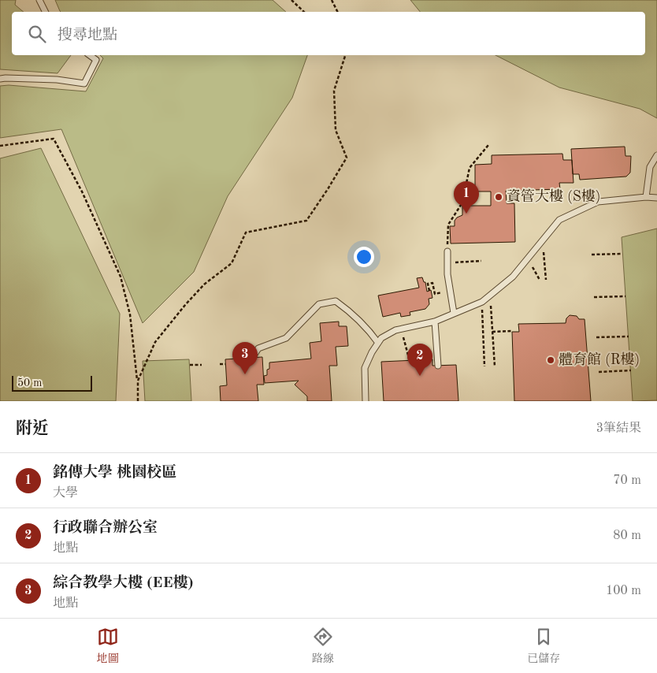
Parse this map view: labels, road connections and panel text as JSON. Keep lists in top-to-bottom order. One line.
{"places":["資管大樓 (S樓)","體育館 (R樓)"],"scale_bar":"50 m","page":{"search":"搜尋地點","pins":["1","3","2"],"scale":"50 m","heading":["附近","3筆結果"],"list":[{"mark":"1","name":"銘傳大學 桃園校區","note":"大學","value":"70 m"},{"mark":"2","name":"行政聯合辦公室","note":"地點","value":"80 m"},{"mark":"3","name":"綜合教學大樓 (EE樓)","note":"地點","value":"100 m"}],"nav":["地圖","路線","已儲存"]}}
